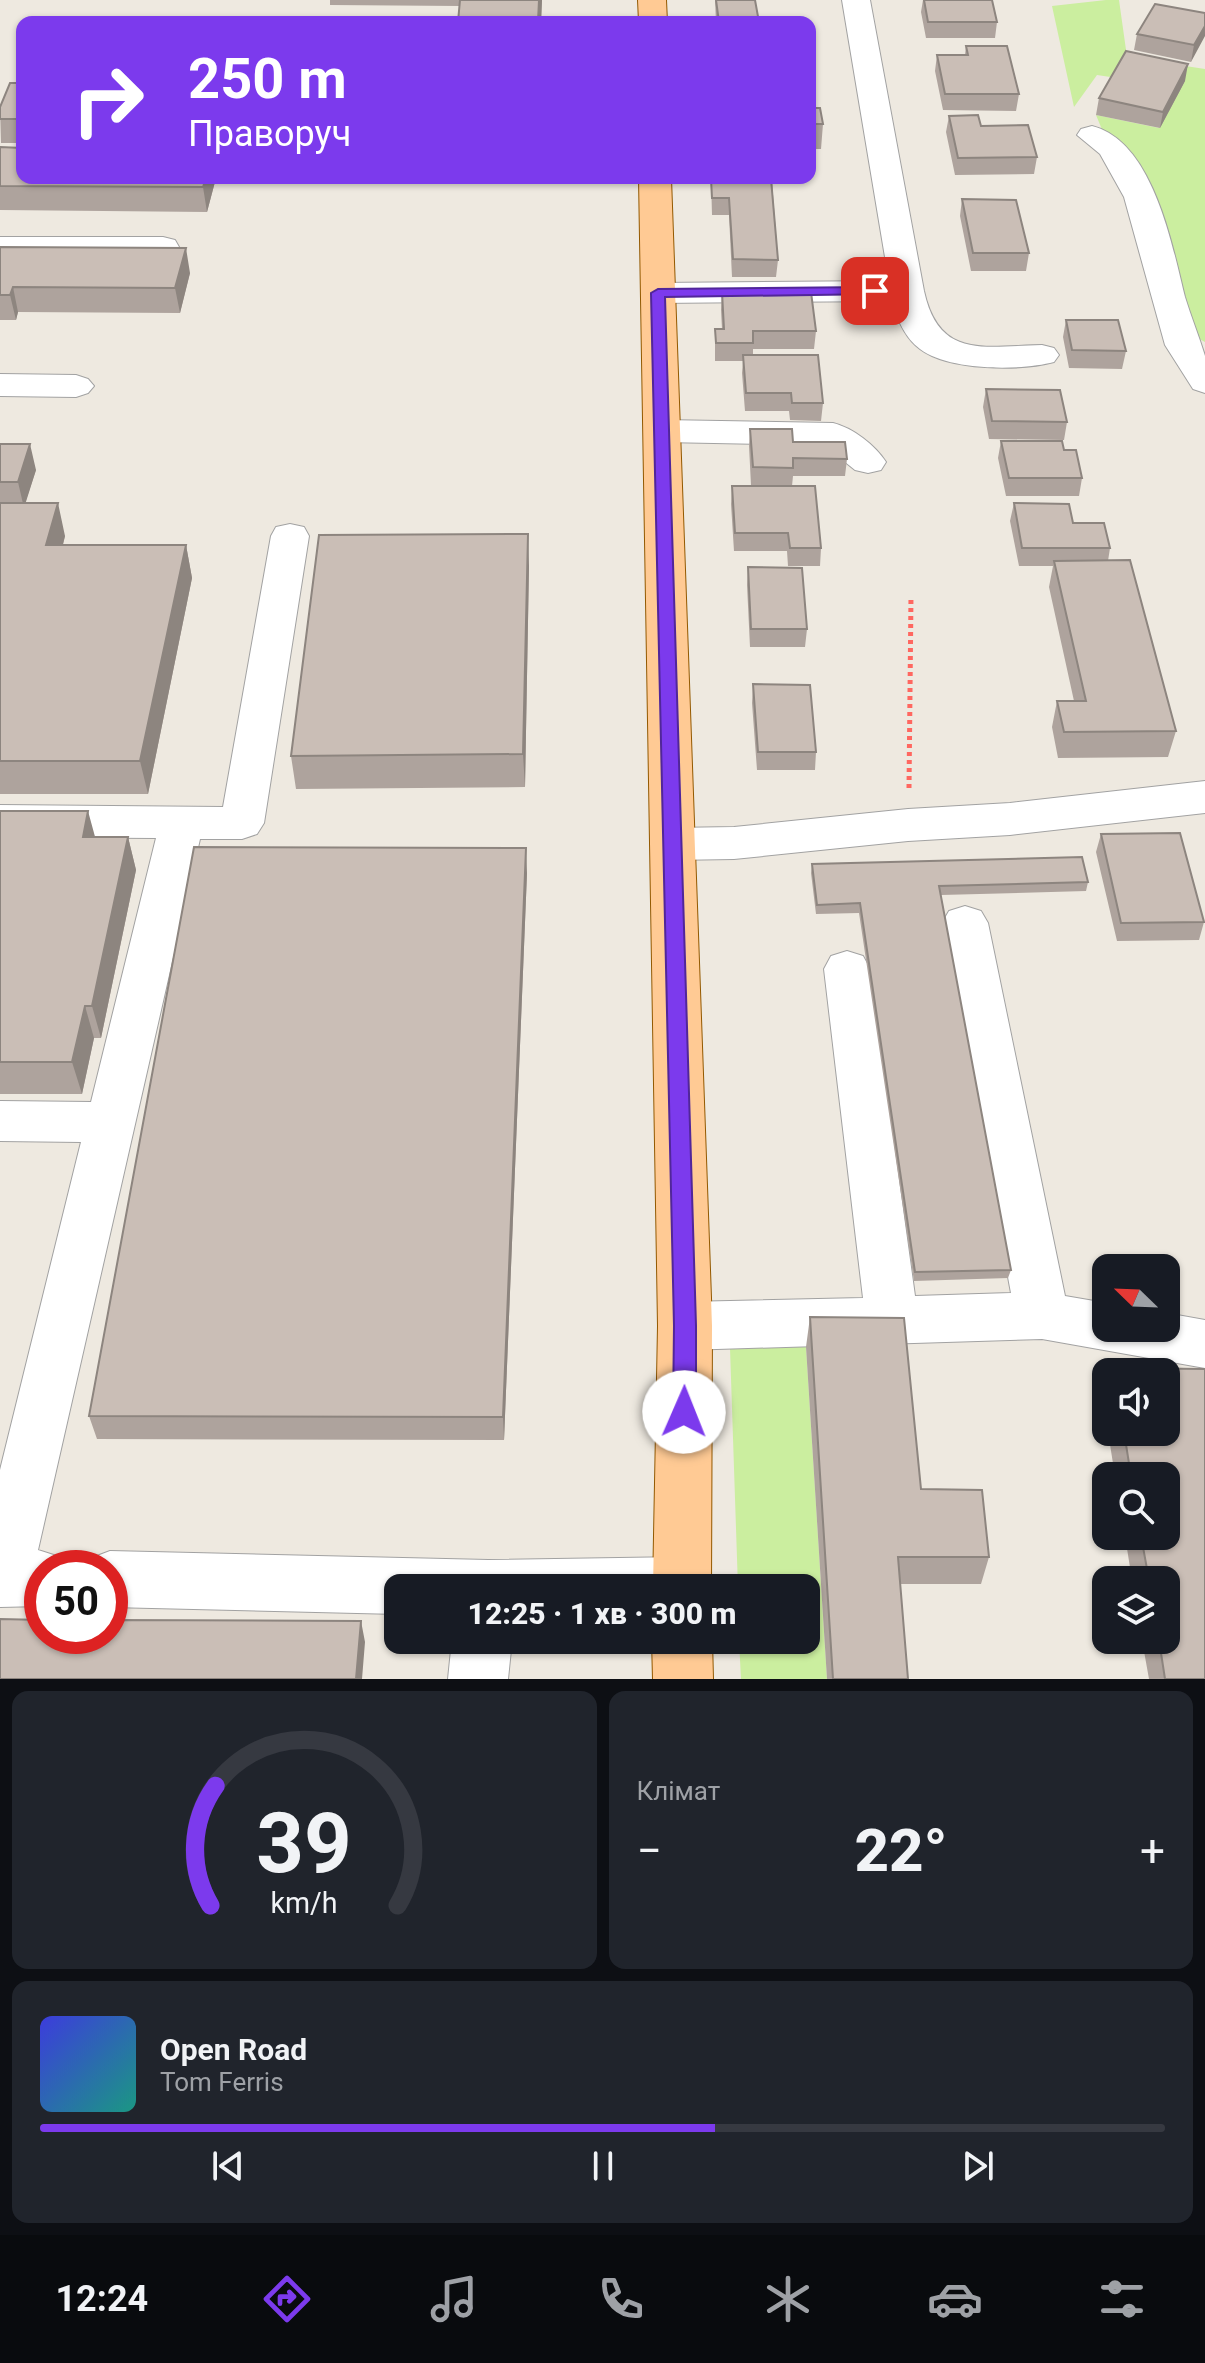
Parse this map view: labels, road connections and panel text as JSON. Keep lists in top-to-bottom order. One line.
{"north":"top left","page":{"turn":["250 m","Праворуч"],"limit":"50","trip":"12:25 · 1 хв · 300 m","tile":"Клімат","heat":["−","22°","+"],"song":["Open Road","Tom Ferris"],"tabs":"12:24","gauge":["39","km/h"]}}
